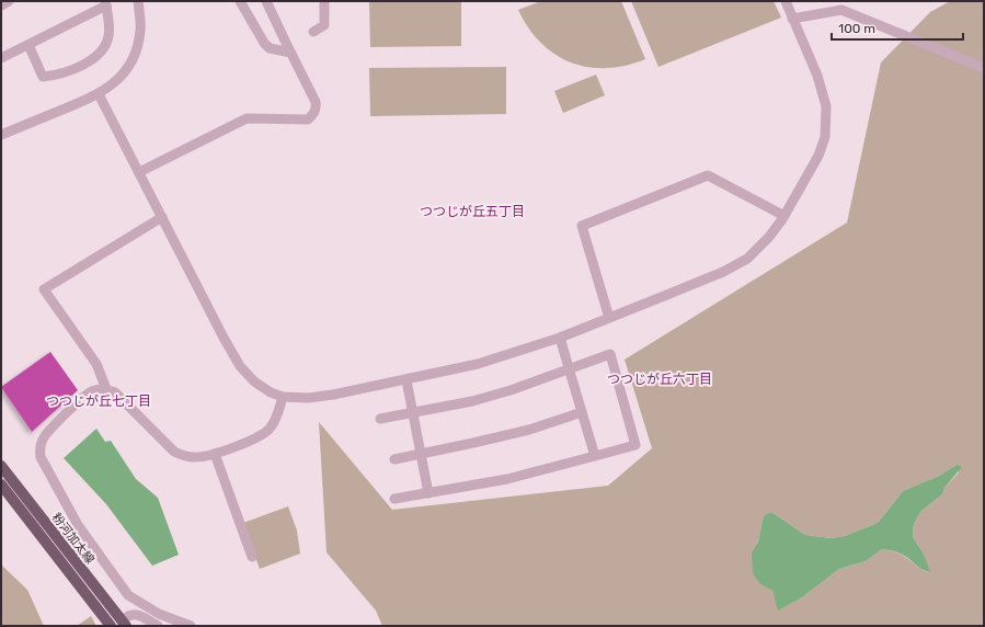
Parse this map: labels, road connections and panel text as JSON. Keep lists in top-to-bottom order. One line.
{"streets":{"main road":["粉河加太線"]},"districts":["つつじが丘五丁目","つつじが丘六丁目","つつじが丘七丁目"],"scale_bar":"100 m"}
